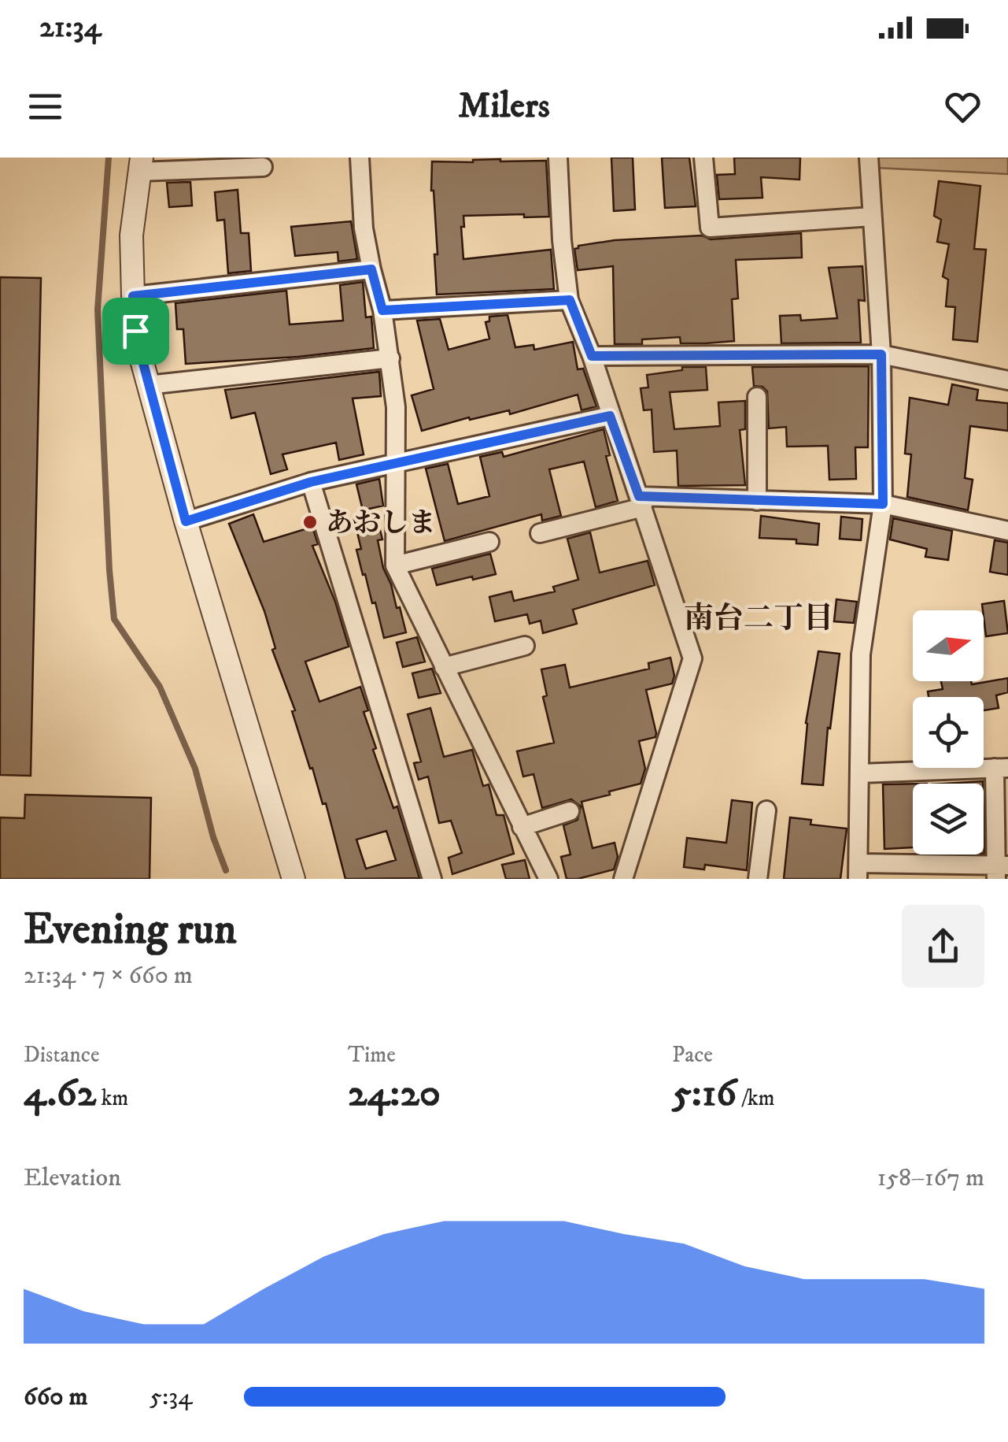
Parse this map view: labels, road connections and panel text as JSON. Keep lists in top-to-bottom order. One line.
{"districts":["南台二丁目"],"places":["あおしま"],"north":"right","page":{"status":"21:34","header":"Milers","heading":["Evening run","21:34 · 7 × 660 m"],"stats":[["Distance","4.62 km"],["Time","24:20"],["Pace","5:16 /km"]],"chart":["Elevation","158–167 m"],"list":[{"name":"660 m","note":"5:34"}]}}
